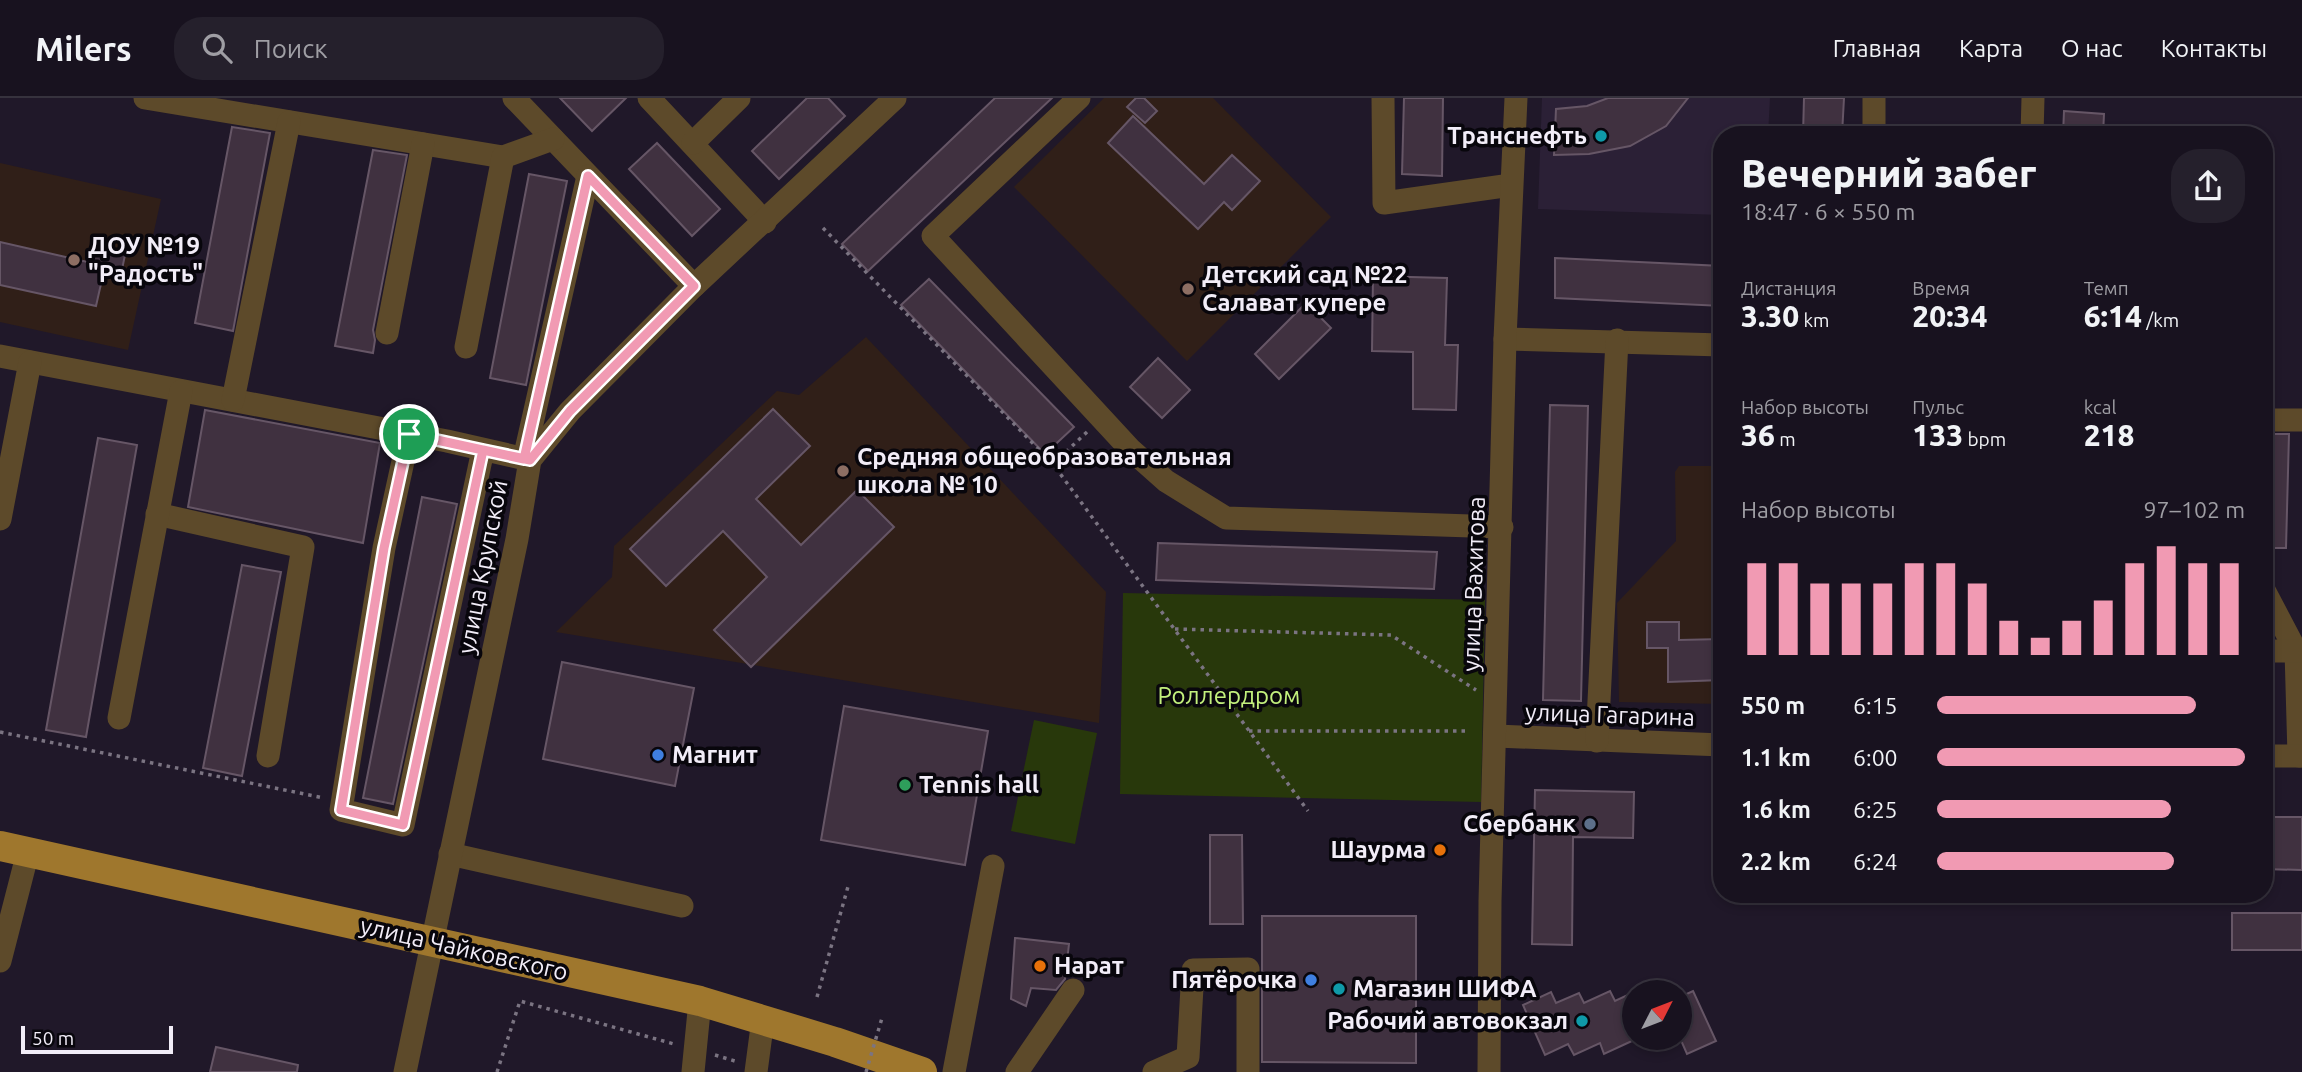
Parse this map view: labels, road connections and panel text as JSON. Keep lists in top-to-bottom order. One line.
{"streets":{"main road":["улица Чайковского"],"street":["улица Крупской","улица Вахитова","улица Гагарина"]},"crossings":[["улица Крупской","улица Чайковского"],["улица Вахитова","улица Гагарина"]],"parks":["Роллердром"],"places":["Транснефть","ДОУ №19 \"Радость\"","Детский сад №22 Салават купере","Средняя общеобразовательная школа № 10","Магнит","Tennis hall","Сбербанк","Шаурма","Нарат","Пятёрочка","Магазин ШИФА","Рабочий автовокзал"],"scale_bar":"50 m","north":"top right","page":{"header":"Milers","search":"Поиск","nav":["Главная","Карта","О нас","Контакты"],"heading":["Вечерний забег","18:47 · 6 × 550 m"],"stats":[["Дистанция","3.30 km"],["Время","20:34"],["Темп","6:14 /km"],["Набор высоты","36 m"],["Пульс","133 bpm"],["kcal","218"]],"chart":["Набор высоты","97–102 m"],"list":[{"name":"550 m","note":"6:15"},{"name":"1.1 km","note":"6:00"},{"name":"1.6 km","note":"6:25"},{"name":"2.2 km","note":"6:24"}],"scale":"50 m"}}
